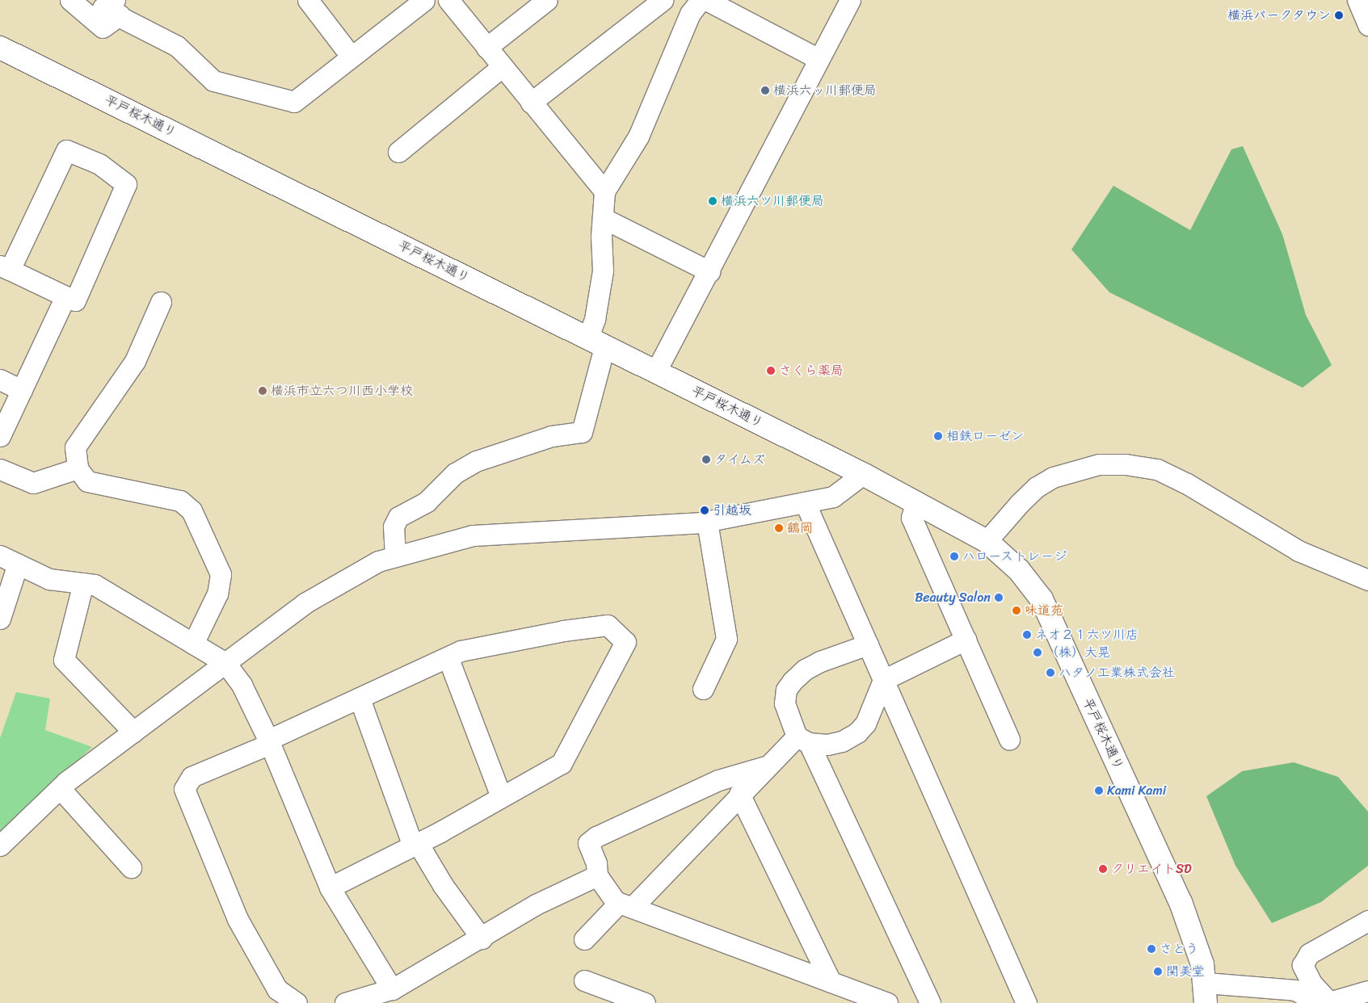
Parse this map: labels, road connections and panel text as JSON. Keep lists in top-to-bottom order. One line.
{"streets":{"main road":["平戸桜木通り"]},"places":["横浜パークタウン","横浜六ッ川郵便局","横浜六ツ川郵便局","さくら薬局","横浜市立六つ川西小学校","相鉄ローゼン","タイムズ","引越坂","鶴岡","ハローストレージ","Beauty Salon","味道苑","ネオ２１六ツ川店","（株）大晃","ハタノ工業株式会社","Kami Kami","クリエイトSD","さとう","関美堂"]}
